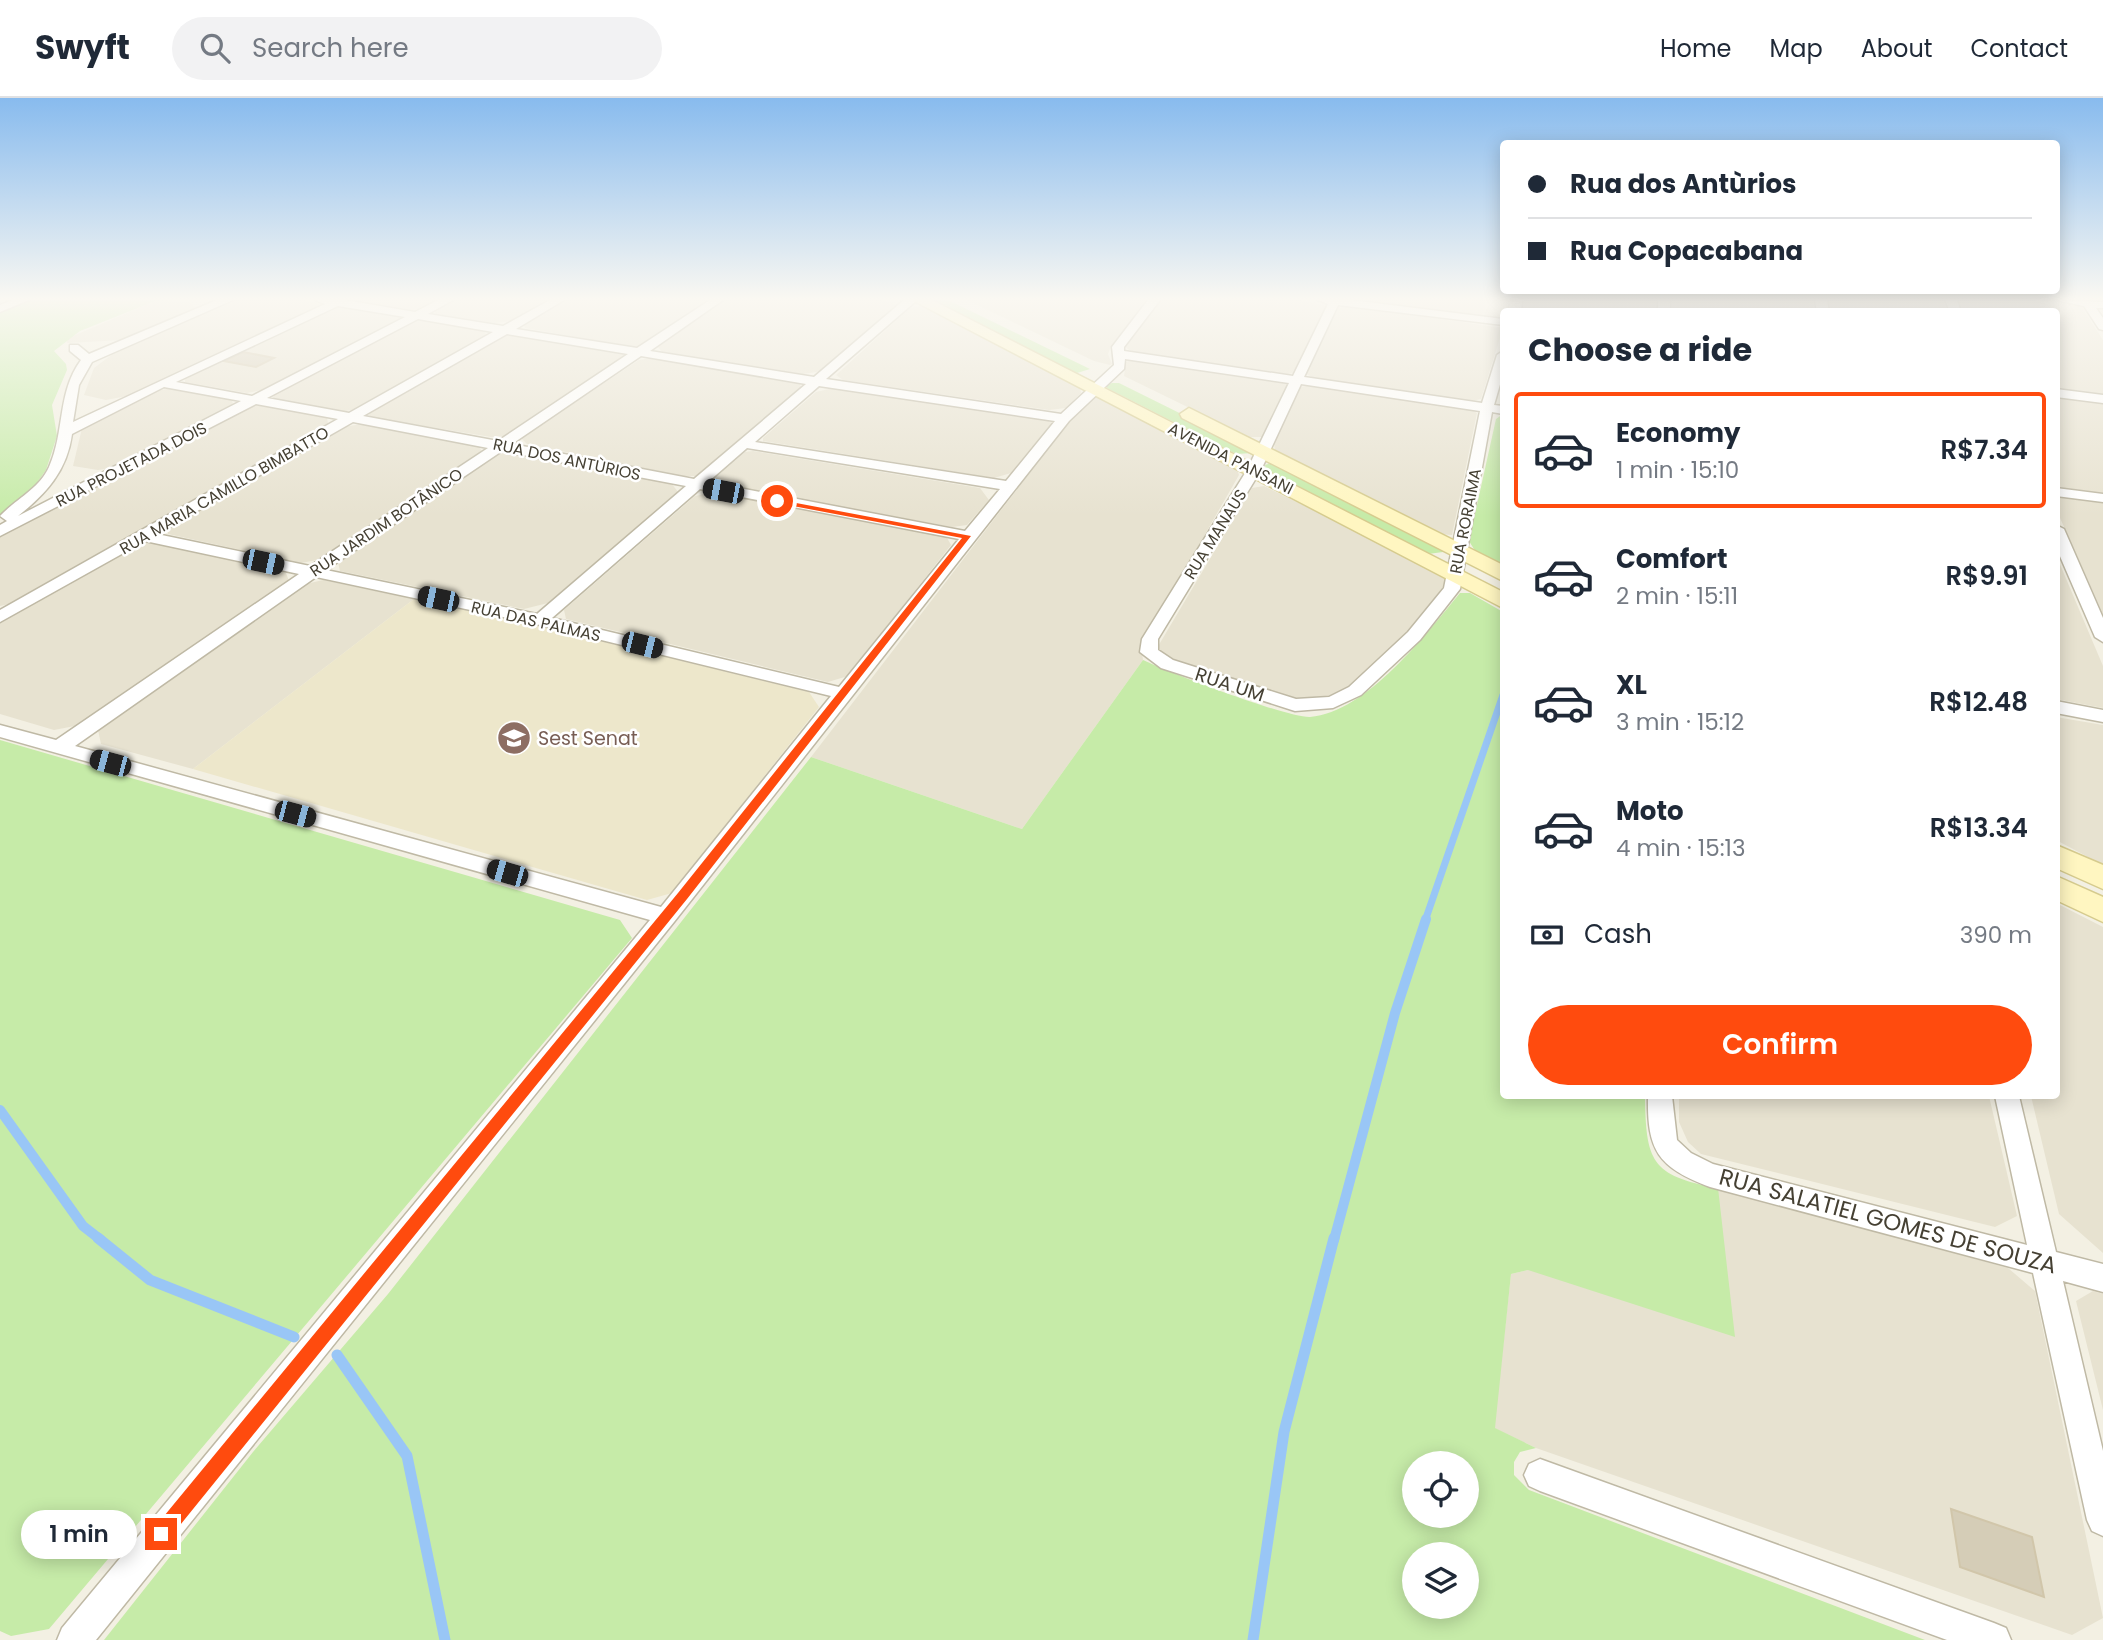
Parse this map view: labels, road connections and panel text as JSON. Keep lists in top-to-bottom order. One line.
{"streets":{"main road":["AVENIDA PANSANI"],"street":["RUA DOS ANTÙRIOS","RUA PROJETADA DOIS","RUA MARIA CAMILLO BIMBATTO","RUA RORAIMA","RUA JARDIM BOTÂNICO","RUA MANAUS","RUA DAS PALMAS","RUA UM","RUA SALATIEL GOMES DE SOUZA"]},"crossings":[["AVENIDA PANSANI","RUA RORAIMA"],["AVENIDA PANSANI","RUA MANAUS"],["RUA DOS ANTÙRIOS","RUA PROJETADA DOIS"],["RUA DOS ANTÙRIOS","RUA MARIA CAMILLO BIMBATTO"],["RUA DOS ANTÙRIOS","RUA JARDIM BOTÂNICO"],["RUA MARIA CAMILLO BIMBATTO","RUA DAS PALMAS"],["RUA RORAIMA","RUA UM"],["RUA JARDIM BOTÂNICO","RUA DAS PALMAS"],["RUA MANAUS","RUA UM"]],"places":{"school or university":["Sest Senat"]},"page":{"header":"Swyft","search":"Search here","nav":["Home","Map","About","Contact"],"banner":["Rua dos Antùrios","Rua Copacabana"],"heading":"Choose a ride","list":[{"name":"Economy","note":"1 min · 15:10","value":"R$7.34"},{"name":"Comfort","note":"2 min · 15:11","value":"R$9.91"},{"name":"XL","note":"3 min · 15:12","value":"R$12.48"},{"name":"Moto","note":"4 min · 15:13","value":"R$13.34"}],"pay":["Cash","390 m"],"buttons":"Confirm","bubble":"1 min"}}
